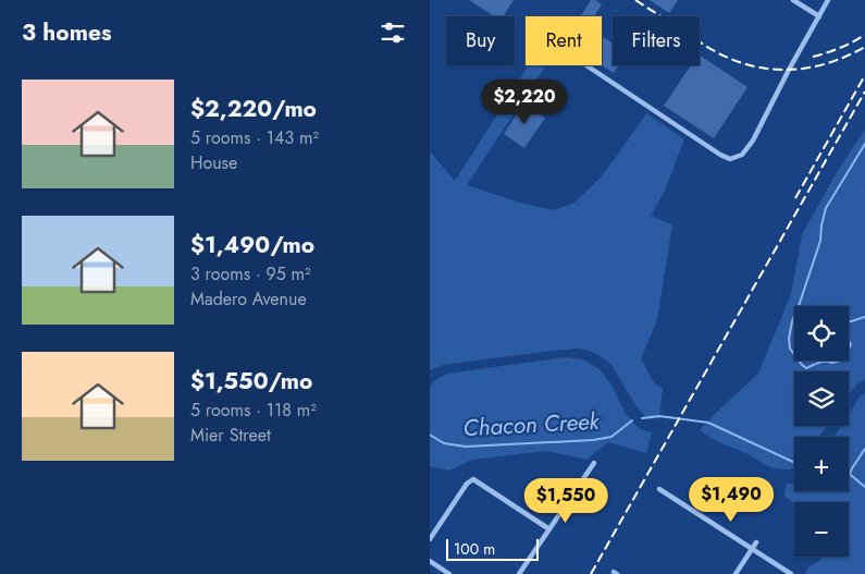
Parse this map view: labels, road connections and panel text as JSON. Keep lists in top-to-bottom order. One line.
{"water":["Chacon Creek"],"scale_bar":"100 m","page":{"heading":"3 homes","chip":["Buy","Rent","Filters"],"list":[{"name":"$2,220/mo","note":"5 rooms · 143 m² · House"},{"name":"$1,490/mo","note":"3 rooms · 95 m² · Madero Avenue"},{"name":"$1,550/mo","note":"5 rooms · 118 m² · Mier Street"}],"price":["$2,220","$1,490","$1,550"],"map_buttons":["+","−"],"scale":"100 m"}}
